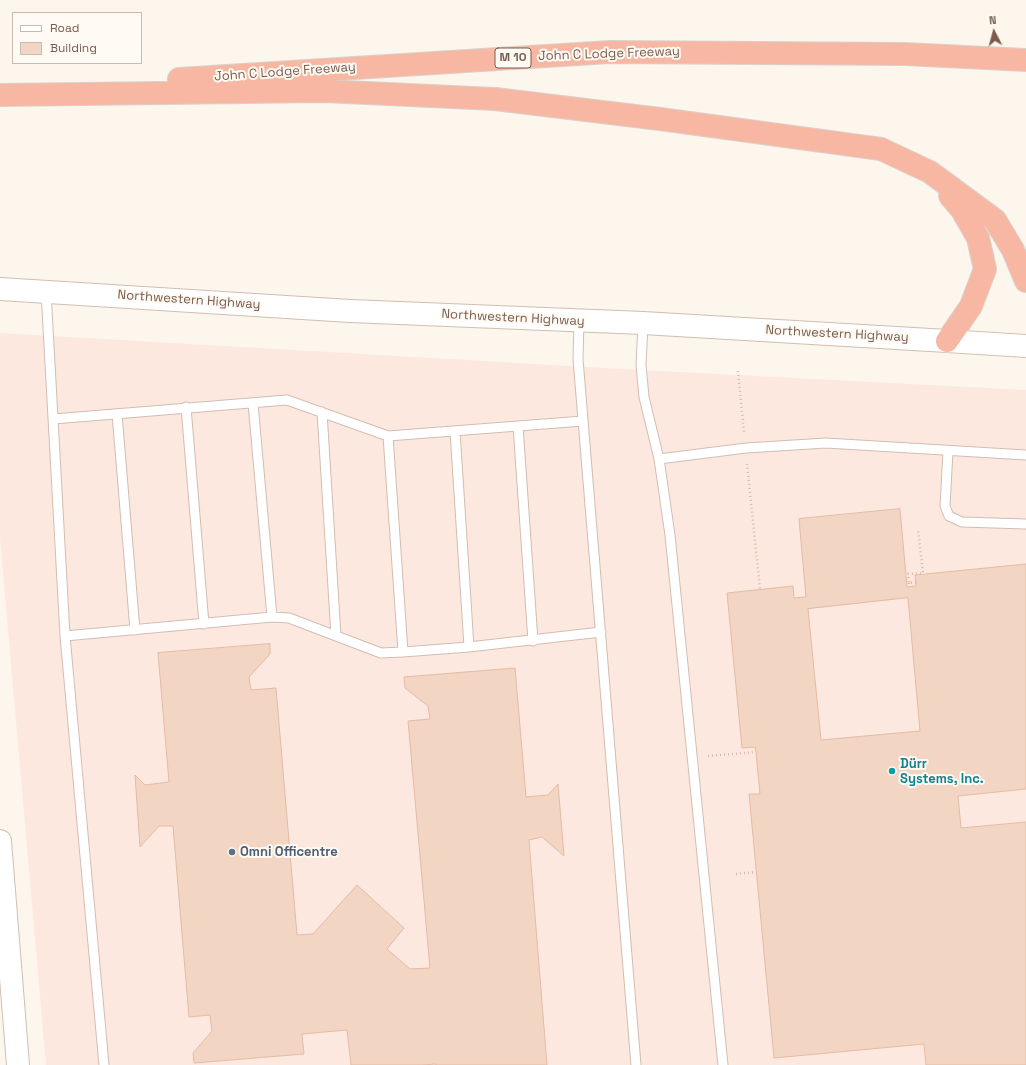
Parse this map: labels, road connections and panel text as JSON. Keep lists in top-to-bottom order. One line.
{"streets":{"highway":["John C Lodge Freeway","M 10"],"street":["Northwestern Highway"]},"places":["Dürr Systems, Inc.","Omni Officentre"],"legend":["Road","Building"],"north":"top"}
